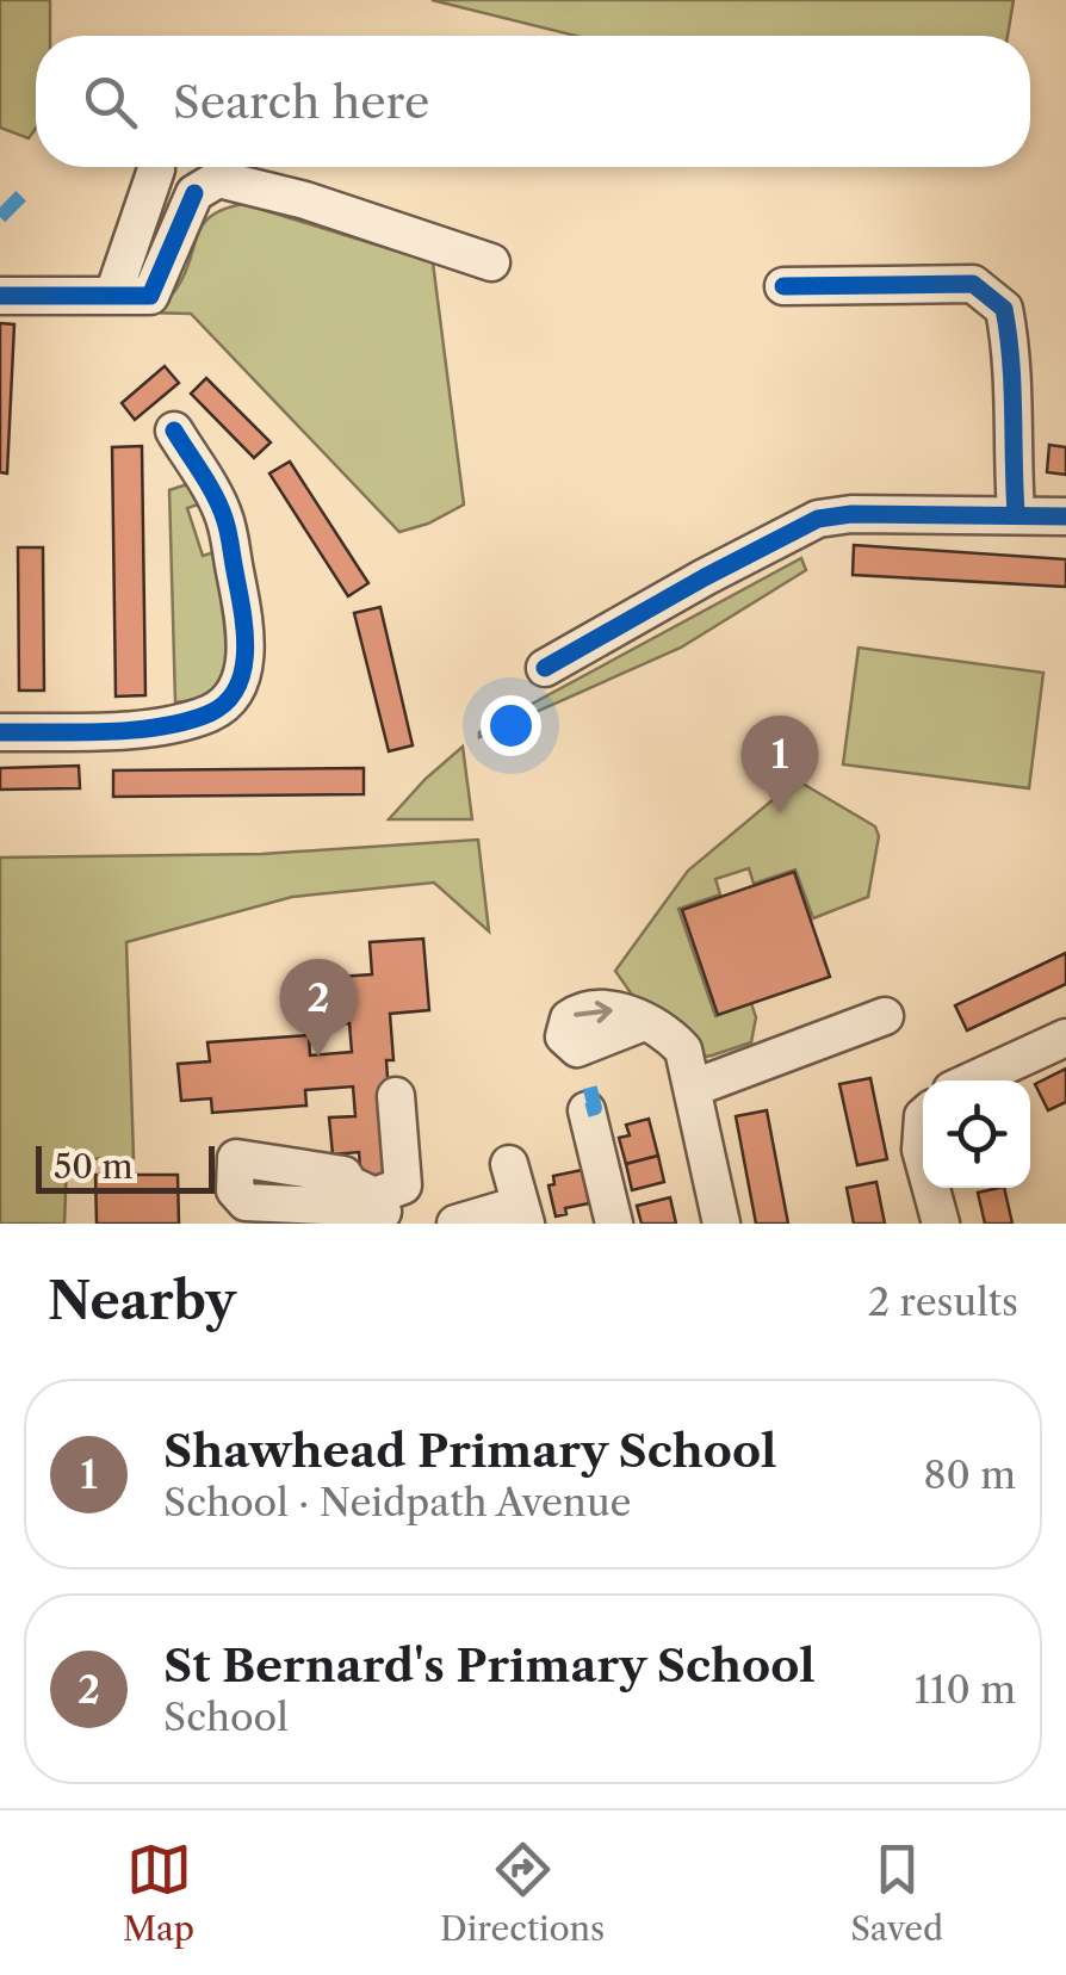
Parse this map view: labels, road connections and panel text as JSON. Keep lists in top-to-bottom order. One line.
{"scale_bar":"50 m","page":{"search":"Search here","pins":["1","2"],"scale":"50 m","heading":["Nearby","2 results"],"list":[{"mark":"1","name":"Shawhead Primary School","note":"School · Neidpath Avenue","value":"80 m"},{"mark":"2","name":"St Bernard's Primary School","note":"School","value":"110 m"}],"nav":["Map","Directions","Saved"]}}
